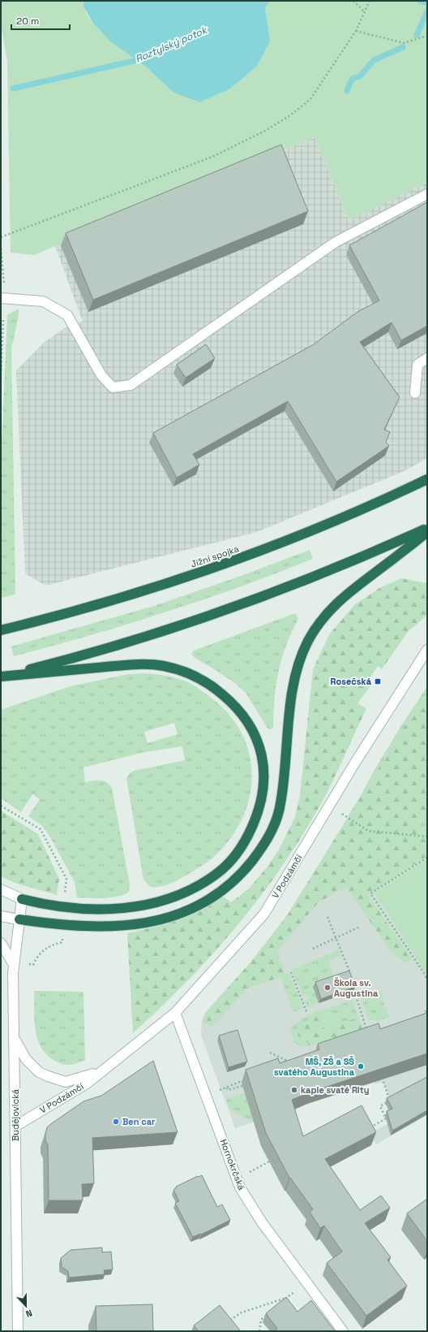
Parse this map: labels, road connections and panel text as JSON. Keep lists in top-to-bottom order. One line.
{"streets":{"highway":["Jižní spojka"],"street":["V Podzámčí","Budějovická","Hornokrčská"]},"crossings":[["V Podzámčí","Budějovická"],["V Podzámčí","Hornokrčská"]],"water":["Roztylský potok"],"places":{"transit":["Rosečská"],"other":["Škola sv. Augustina","MŠ, ZŠ a SŠ svatého Augustina","kaple svaté Rity","Ben car"]},"scale_bar":"20 m","north":"bottom"}
